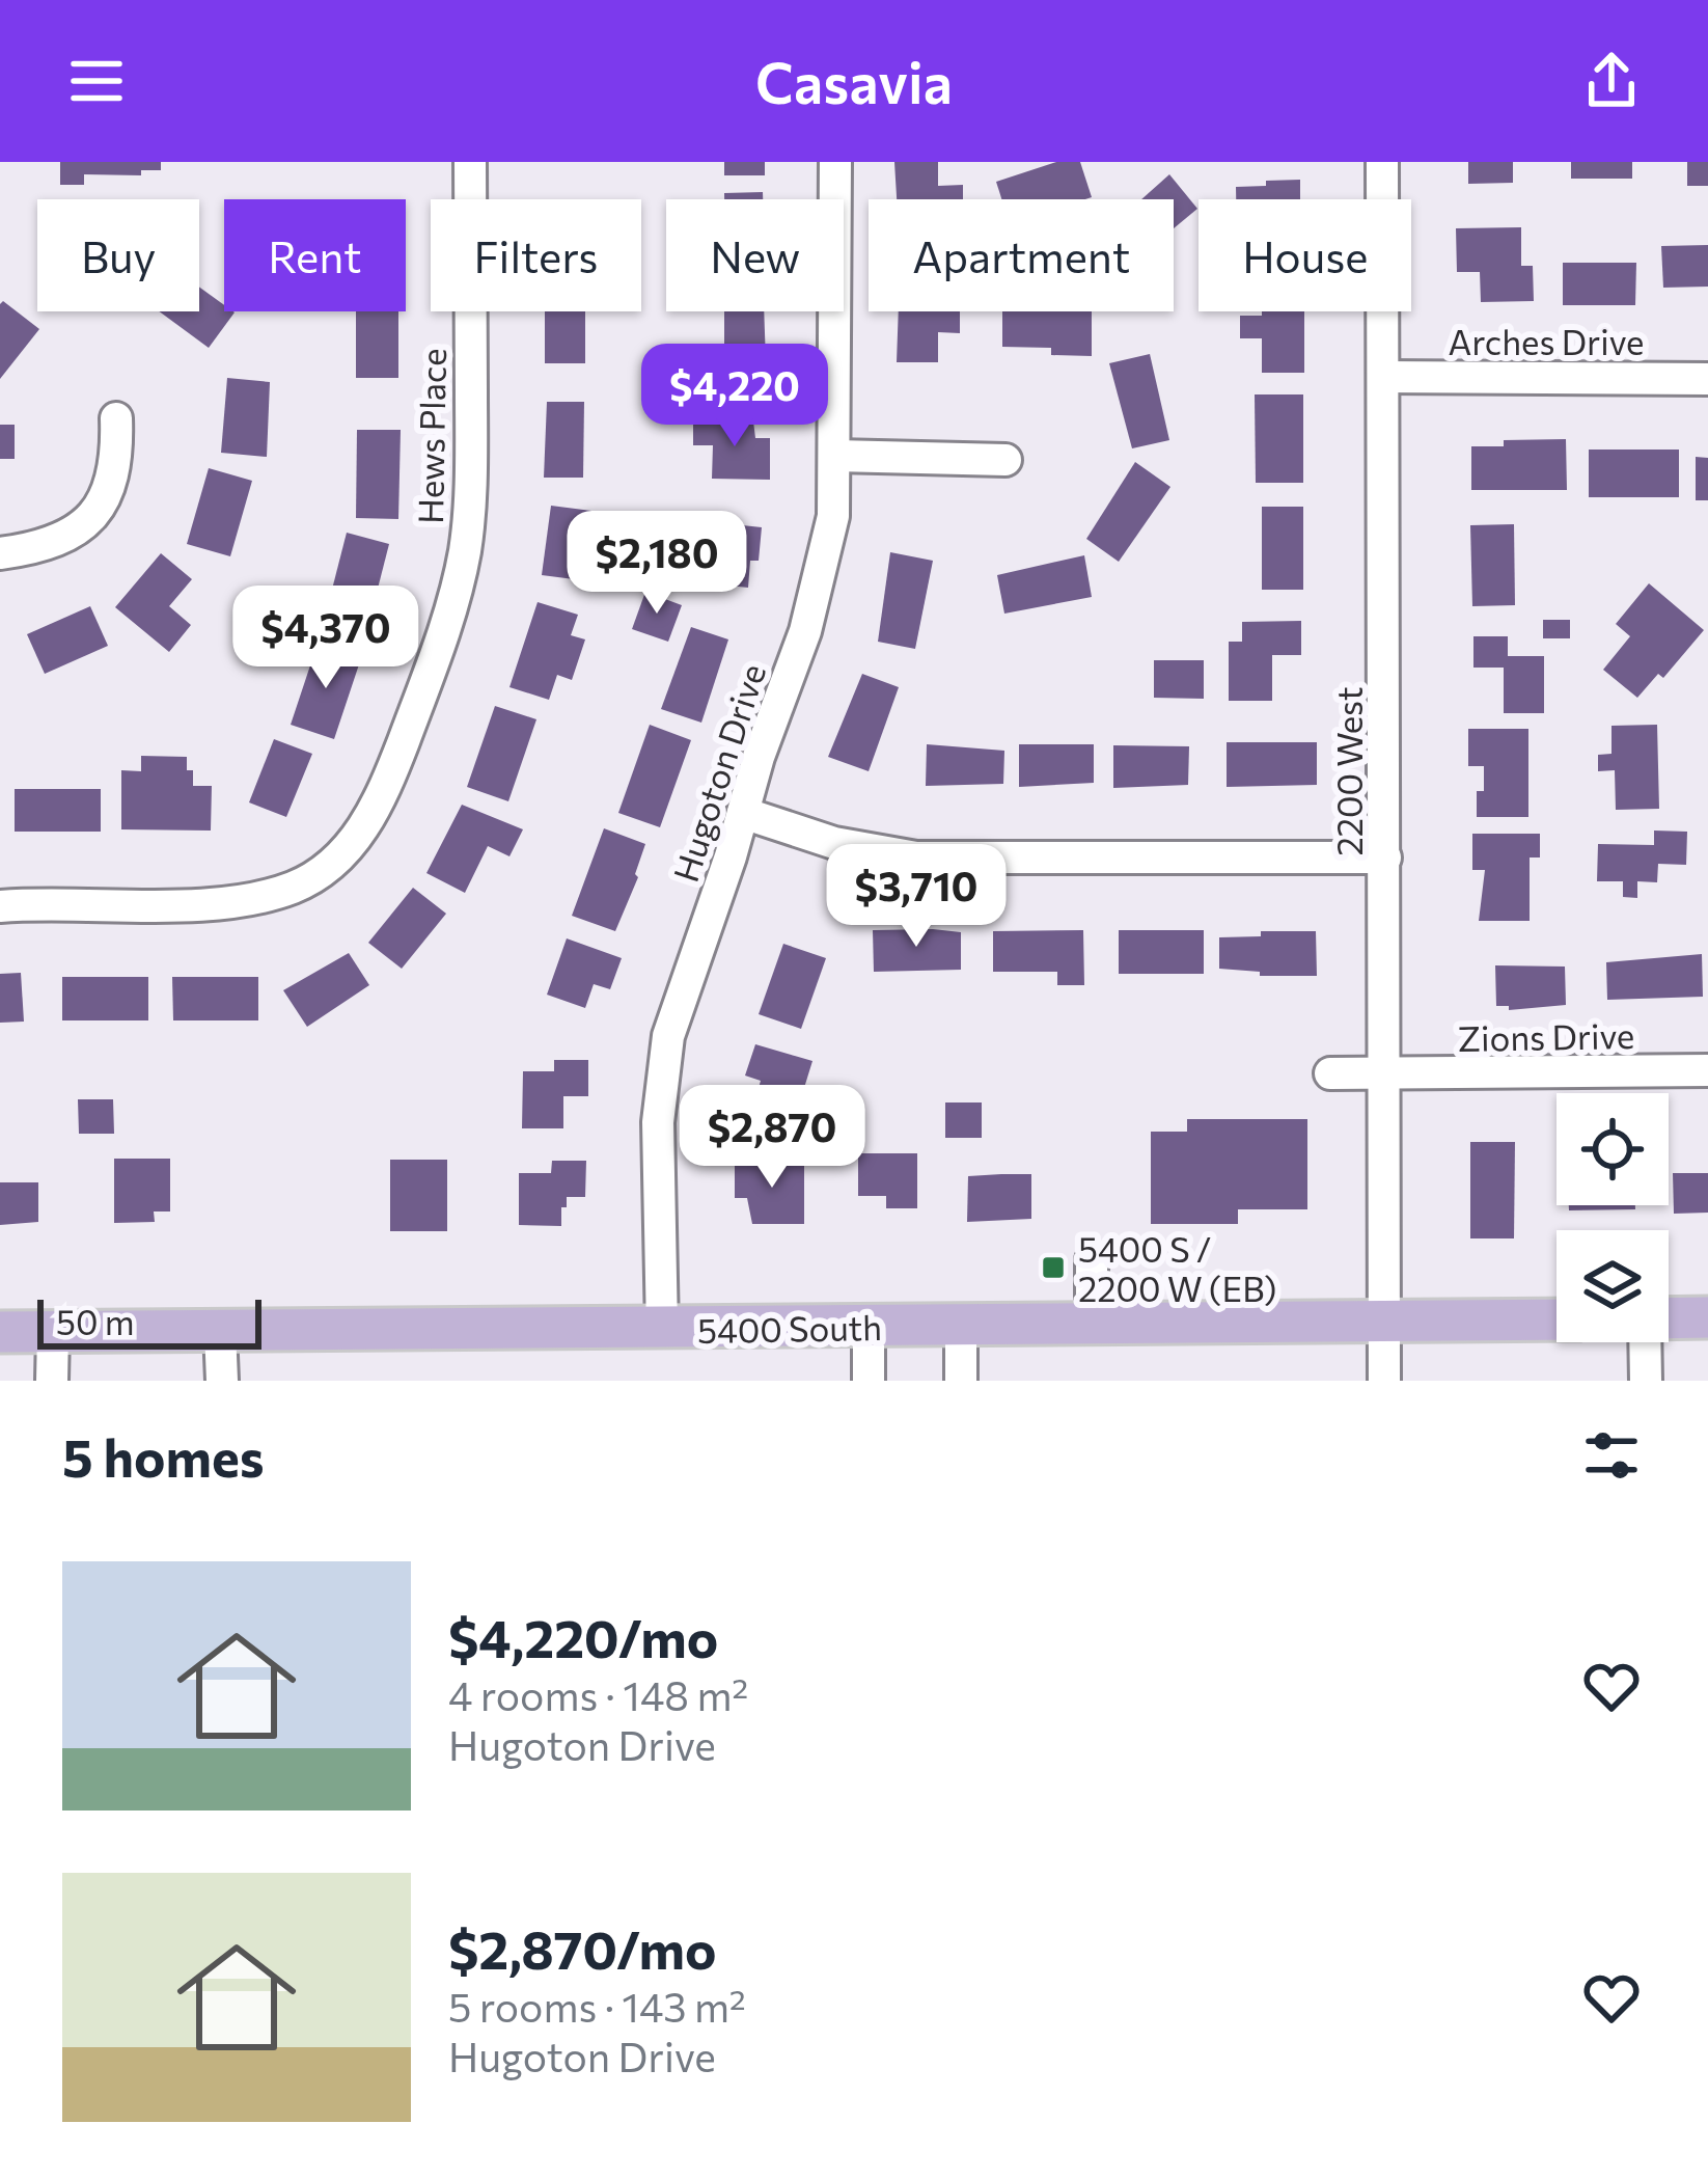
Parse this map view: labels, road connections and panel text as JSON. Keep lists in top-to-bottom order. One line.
{"streets":{"main road":["5400 South"],"street":["Arches Drive","Hews Place","2200 West","Hugoton Drive","Zions Drive"]},"crossings":[["Arches Drive","2200 West"],["2200 West","Zions Drive"],["2200 West","5400 South"],["Hugoton Drive","5400 South"]],"places":{"transit":["5400 S / 2200 W (EB)"]},"scale_bar":"50 m","page":{"header":"Casavia","chip":["Buy","Rent","Filters","New","Apartment","House"],"price":["$4,220","$2,180","$4,370","$3,710","$2,870"],"scale":"50 m","heading":"5 homes","list":[{"name":"$4,220/mo","note":"4 rooms · 148 m² · Hugoton Drive"},{"name":"$2,870/mo","note":"5 rooms · 143 m² · Hugoton Drive"}]}}
